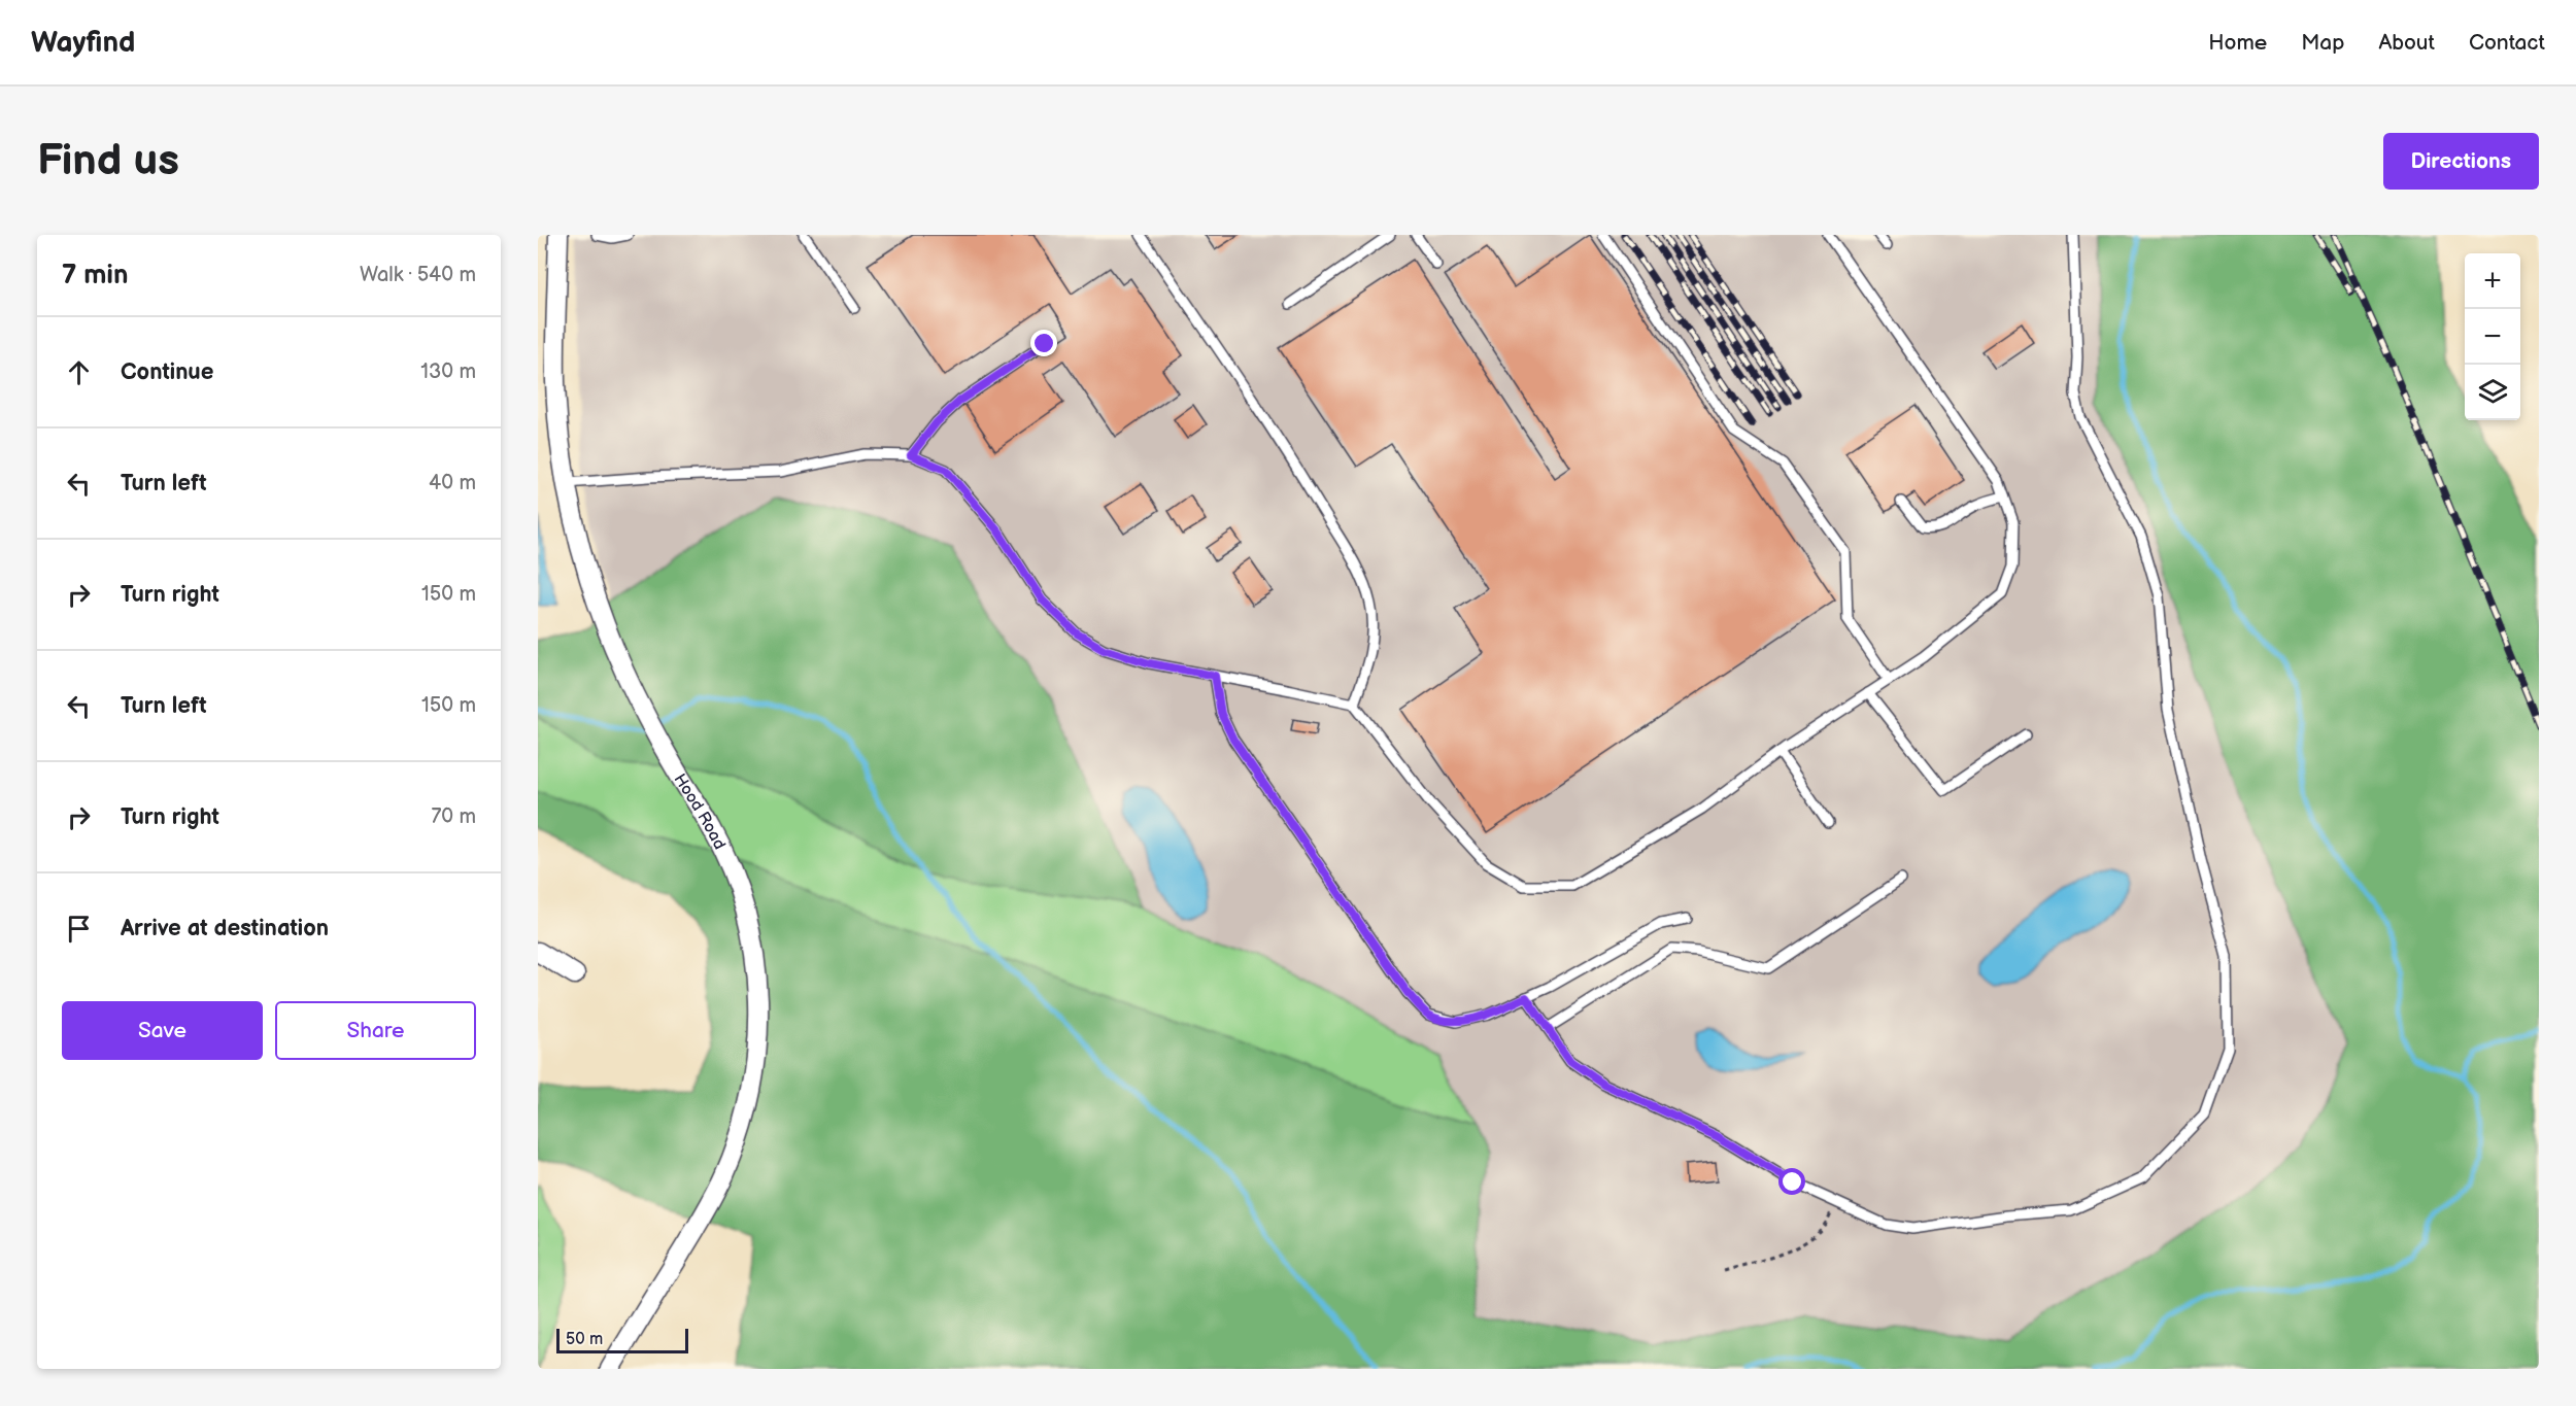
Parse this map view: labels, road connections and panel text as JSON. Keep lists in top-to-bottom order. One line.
{"streets":{"street":["Hood Road"]},"scale_bar":"50 m","page":{"header":"Wayfind","nav":["Home","Map","About","Contact"],"buttons":["Directions",["Save","Share"]],"title":"Find us","heading":["7 min","Walk · 540 m"],"map_buttons":["+","−"],"list":[["Continue","130 m"],["Turn left","40 m"],["Turn right","150 m"],["Turn left","150 m"],["Turn right","70 m"],"Arrive at destination"],"scale":"50 m"}}
